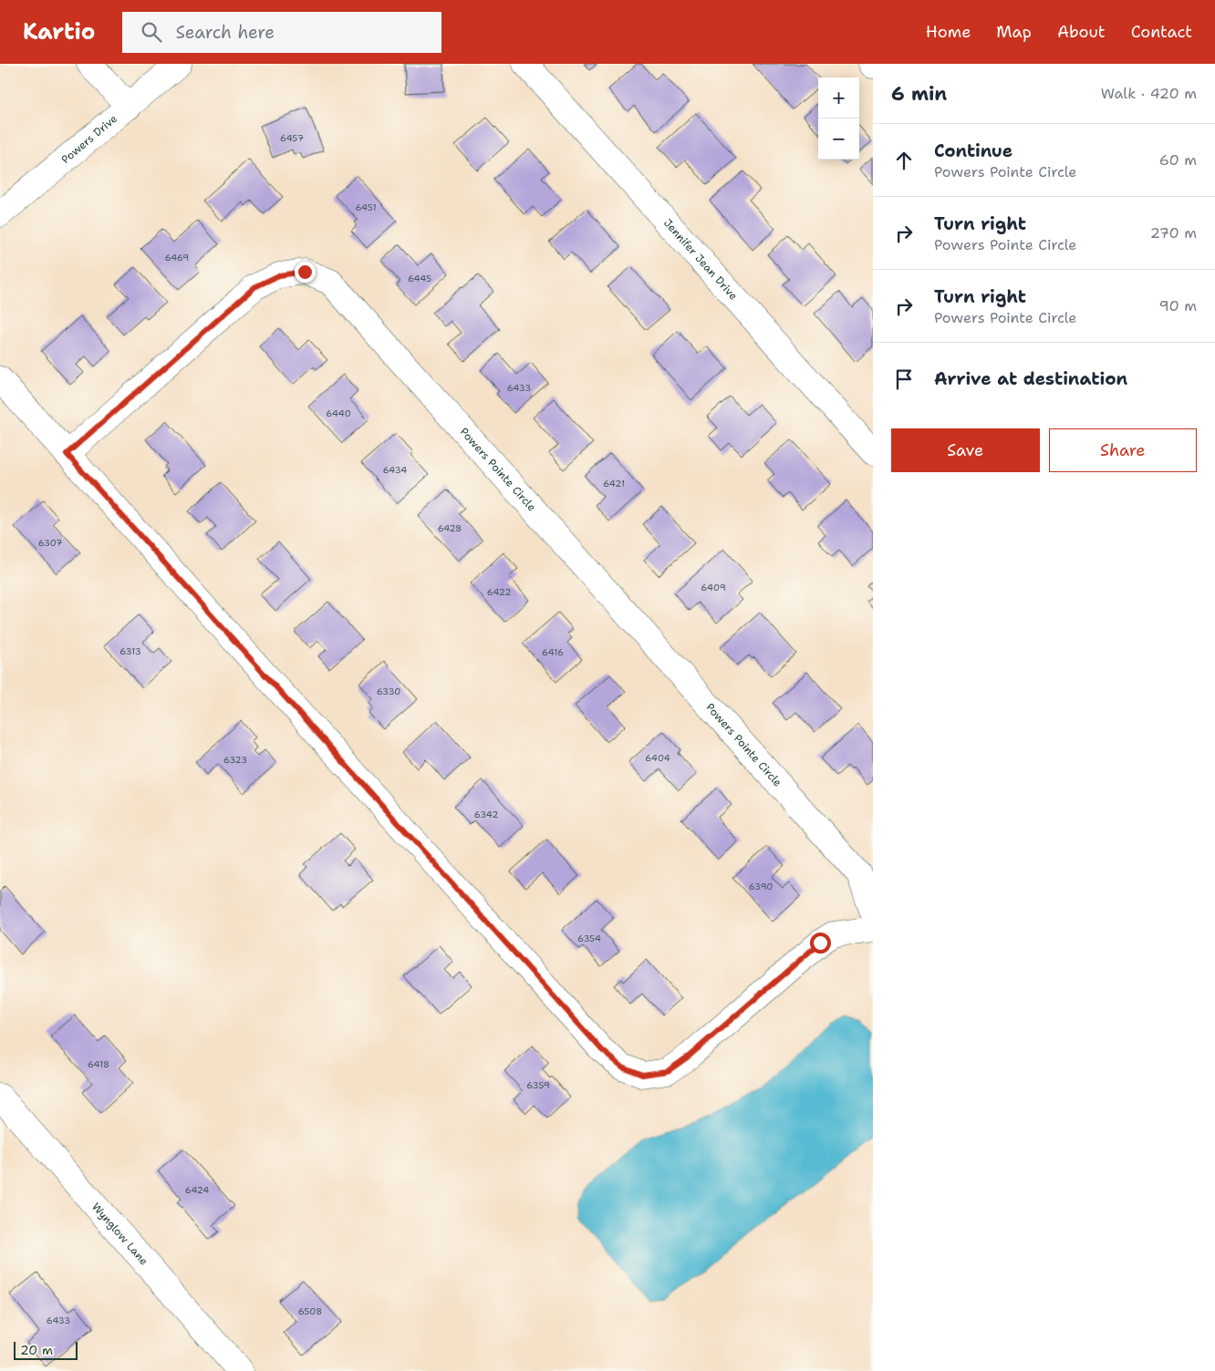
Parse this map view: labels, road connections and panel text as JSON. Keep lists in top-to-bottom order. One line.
{"streets":{"street":["Powers Drive","Jennifer Jean Drive","Powers Pointe Circle","Wynglow Lane"]},"house_numbers":["6457","6451","6469","6445","6433","6440","6434","6421","6428","6307","6409","6422","6313","6416","6330","6404","6323","6342","6390","6354","6418","6359","6424","6508","6433"],"scale_bar":"20 m","page":{"header":"Kartio","search":"Search here","nav":["Home","Map","About","Contact"],"heading":["6 min","Walk · 420 m"],"map_buttons":["+","−"],"list":[["Continue","Powers Pointe Circle","60 m"],["Turn right","Powers Pointe Circle","270 m"],["Turn right","Powers Pointe Circle","90 m"],"Arrive at destination"],"buttons":["Save","Share"],"scale":"20 m"}}
